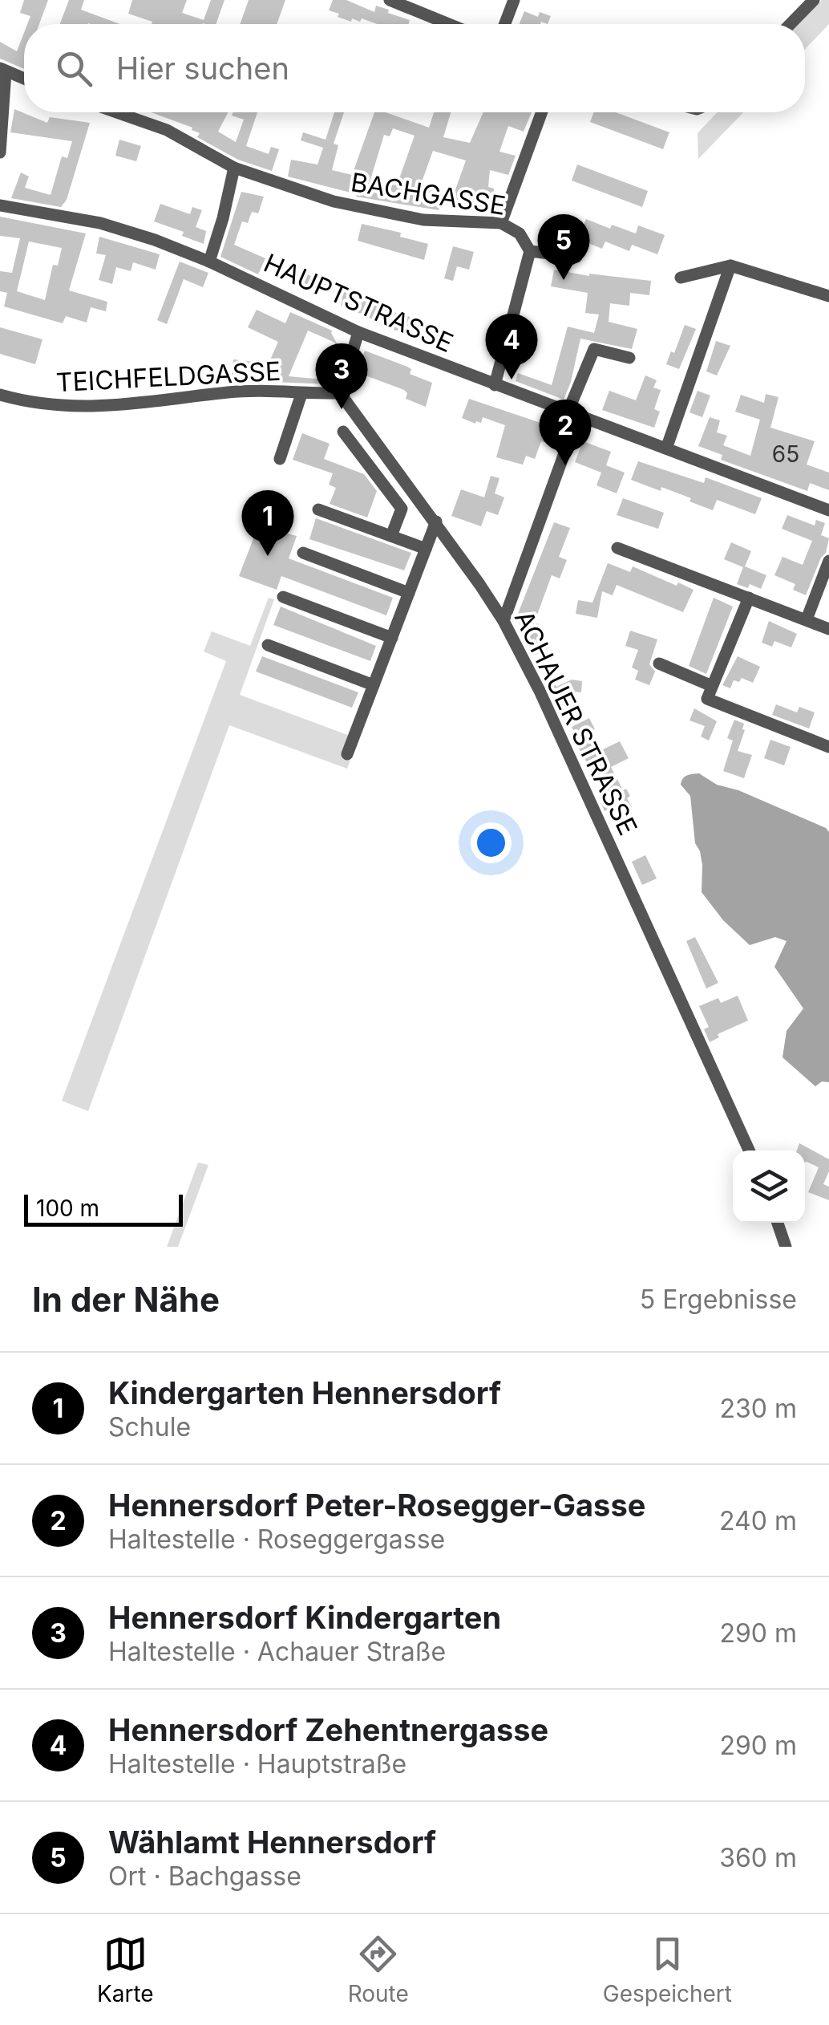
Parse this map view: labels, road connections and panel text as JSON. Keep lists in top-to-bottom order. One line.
{"streets":{"street":["BACHGASSE","HAUPTSTRASSE","TEICHFELDGASSE","ACHAUER STRASSE"]},"crossings":[["TEICHFELDGASSE","ACHAUER STRASSE"]],"house_numbers":["65"],"scale_bar":"100 m","page":{"search":"Hier suchen","pins":["5","4","3","2","1"],"scale":"100 m","heading":["In der Nähe","5 Ergebnisse"],"list":[{"mark":"1","name":"Kindergarten Hennersdorf","note":"Schule","value":"230 m"},{"mark":"2","name":"Hennersdorf Peter-Rosegger-Gasse","note":"Haltestelle · Roseggergasse","value":"240 m"},{"mark":"3","name":"Hennersdorf Kindergarten","note":"Haltestelle · Achauer Straße","value":"290 m"},{"mark":"4","name":"Hennersdorf Zehentnergasse","note":"Haltestelle · Hauptstraße","value":"290 m"},{"mark":"5","name":"Wählamt Hennersdorf","note":"Ort · Bachgasse","value":"360 m"}],"nav":["Karte","Route","Gespeichert"]}}
